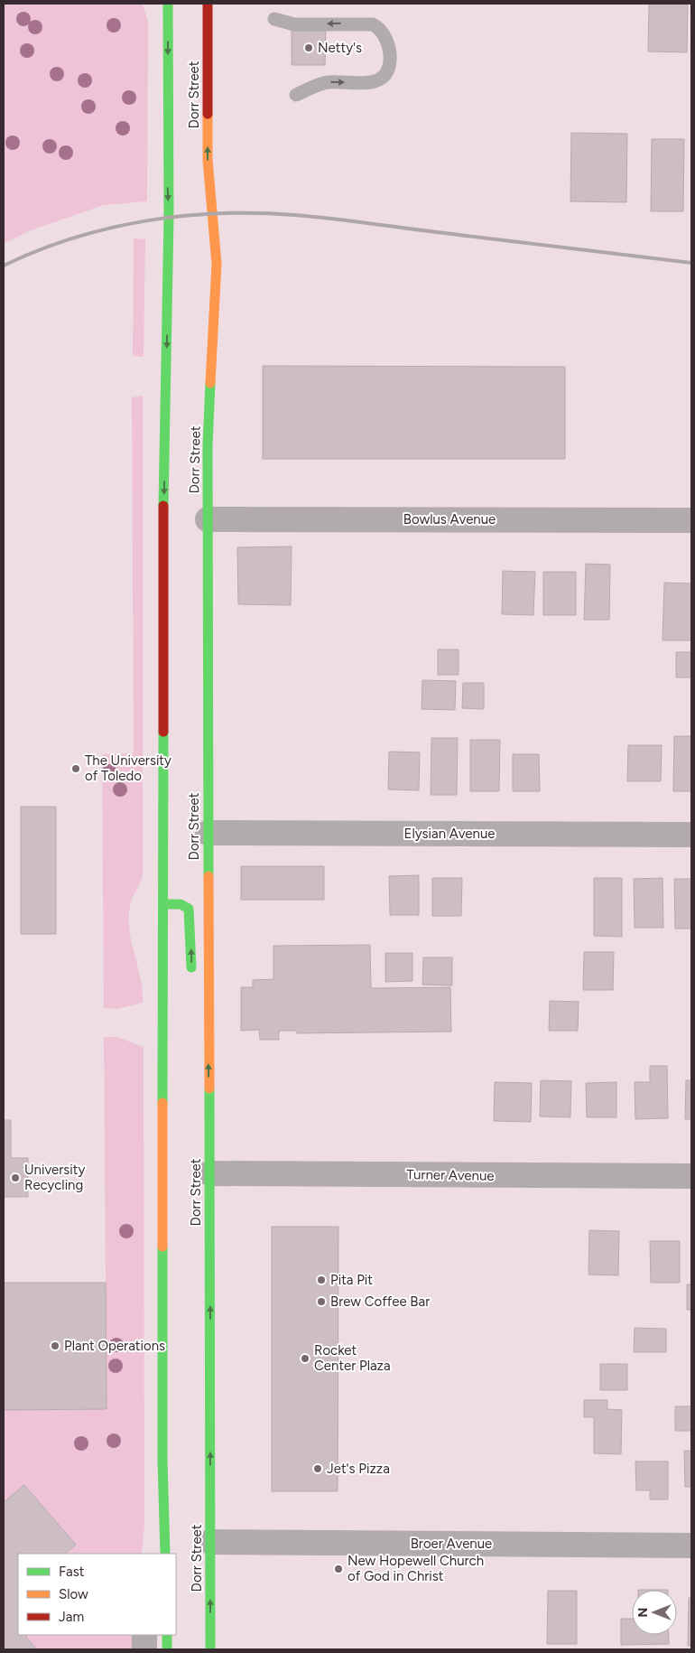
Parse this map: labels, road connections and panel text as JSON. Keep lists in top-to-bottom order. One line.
{"streets":{"main road":["Dorr Street"],"street":["Bowlus Avenue","Elysian Avenue","Turner Avenue","Broer Avenue"]},"crossings":[["Dorr Street","Bowlus Avenue"],["Dorr Street","Elysian Avenue"],["Dorr Street","Turner Avenue"],["Dorr Street","Broer Avenue"]],"places":["Netty's","The University of Toledo","University Recycling","Pita Pit","Brew Coffee Bar","Plant Operations","Rocket Center Plaza","Jet's Pizza","New Hopewell Church of God in Christ"],"legend":["Fast","Slow","Jam"],"north":"left"}
